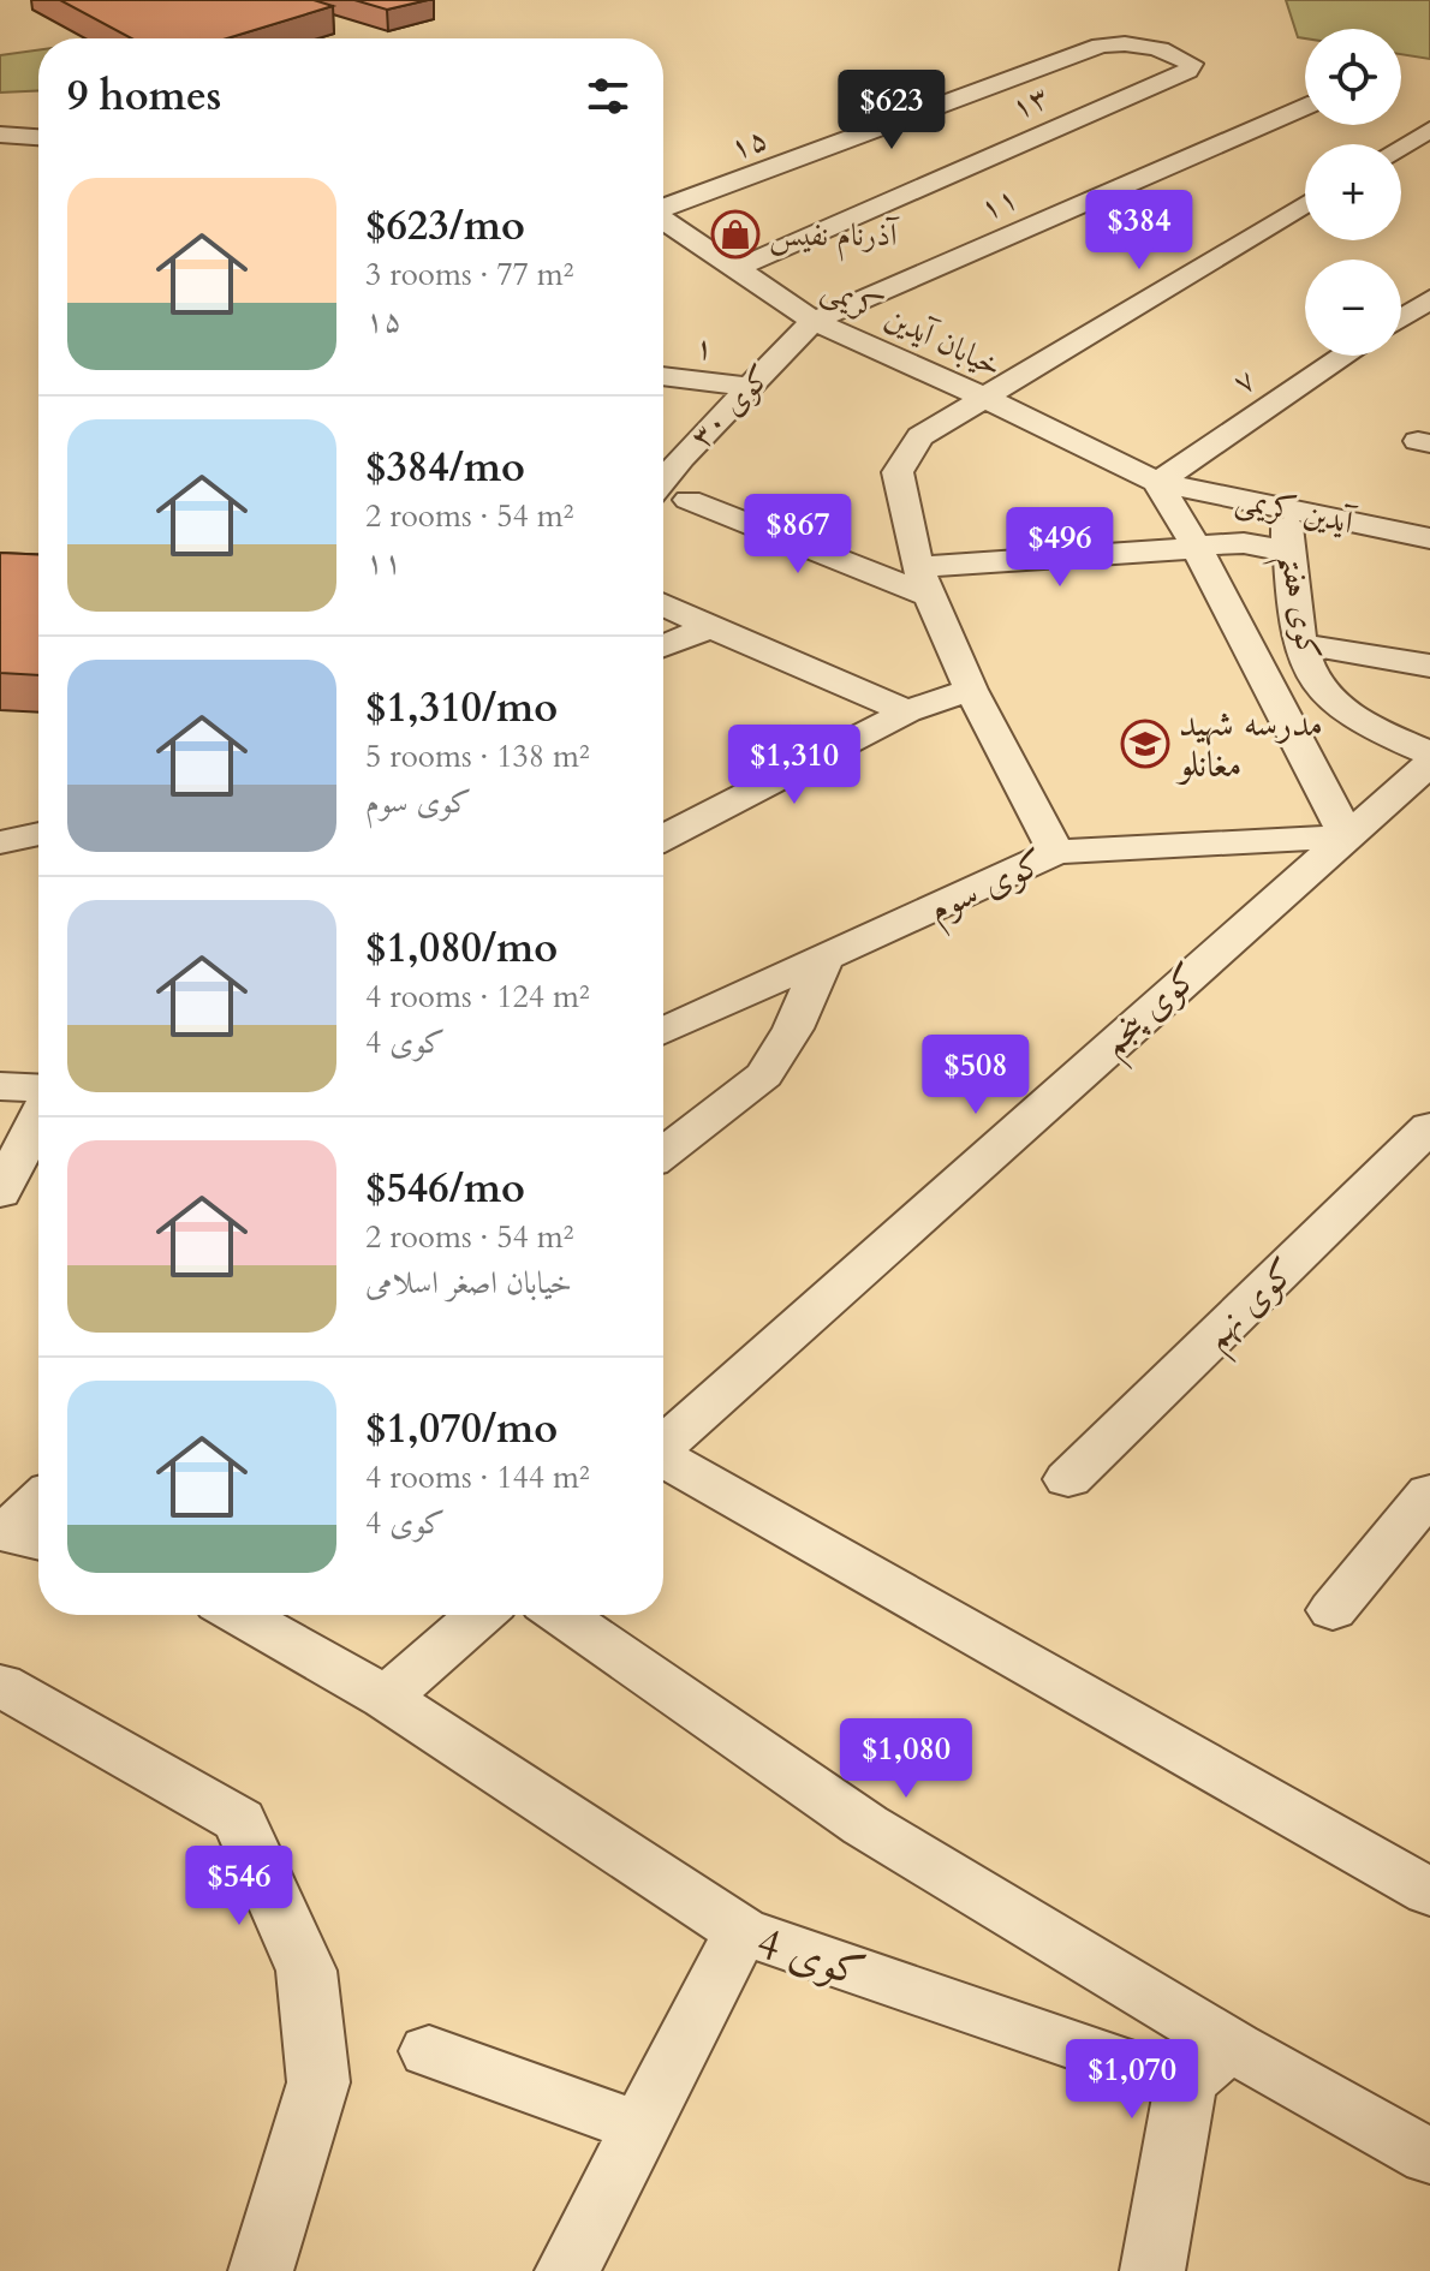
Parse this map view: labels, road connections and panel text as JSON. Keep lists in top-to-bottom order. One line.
{"streets":{"street":["۱۳","۱۵","۱۱","خیابان آیدین کریمی","۱","۷","کوی ۳۰","آیدین کریمی","کوی هفتم","کوی سوم","کوی پنجم","کوی نهم","کوی 4"]},"crossings":[["۱۳","۱۵"],["۱۳","خیابان آیدین کریمی"],["۱۱","خیابان آیدین کریمی"],["۱۱","کوی ۳۰"],["خیابان آیدین کریمی","۷"],["خیابان آیدین کریمی","کوی ۳۰"],["خیابان آیدین کریمی","آیدین کریمی"],["۱","کوی ۳۰"],["۷","آیدین کریمی"],["آیدین کریمی","کوی هفتم"],["کوی سوم","کوی پنجم"]],"places":{"shop":["آذرنام نفیس"],"school or university":["مدرسه شهید مغانلو"]},"page":{"map_buttons":["+","−"],"heading":"9 homes","price":["$623","$384","$867","$496","$1,310","$508","$1,080","$546","$1,070"],"list":[{"name":"$623/mo","note":"3 rooms · 77 m² · ۱۵"},{"name":"$384/mo","note":"2 rooms · 54 m² · ۱۱"},{"name":"$1,310/mo","note":"5 rooms · 138 m² · کوی سوم"},{"name":"$1,080/mo","note":"4 rooms · 124 m² · کوی 4"},{"name":"$546/mo","note":"2 rooms · 54 m² · خیابان اصغر اسلامی"},{"name":"$1,070/mo","note":"4 rooms · 144 m² · کوی 4"}]}}
